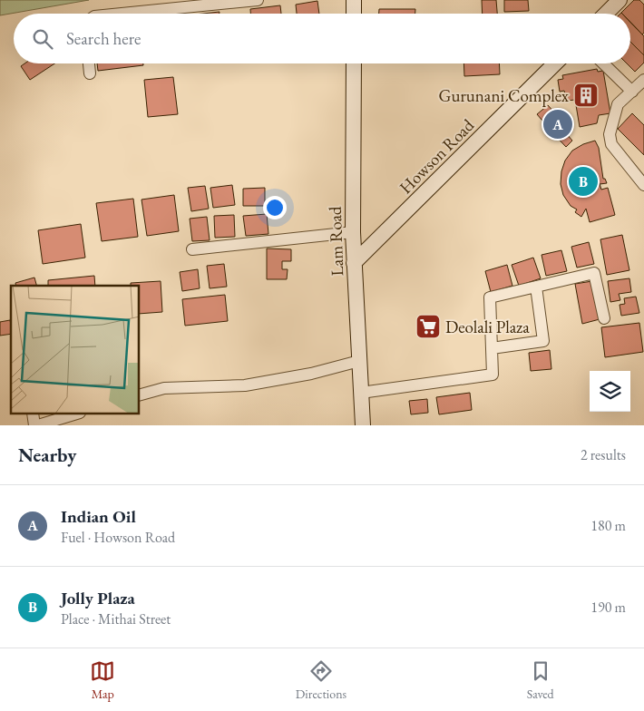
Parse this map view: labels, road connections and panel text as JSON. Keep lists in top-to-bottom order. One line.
{"streets":{"main road":["Howson Road","Lam Road"]},"crossings":[["Howson Road","Lam Road"]],"places":{"building":["Gurunani Complex"],"supermarket":["Deolali Plaza"]},"page":{"search":"Search here","pins":["A","B"],"heading":["Nearby","2 results"],"list":[{"mark":"A","name":"Indian Oil","note":"Fuel · Howson Road","value":"180 m"},{"mark":"B","name":"Jolly Plaza","note":"Place · Mithai Street","value":"190 m"}],"nav":["Map","Directions","Saved"]}}
